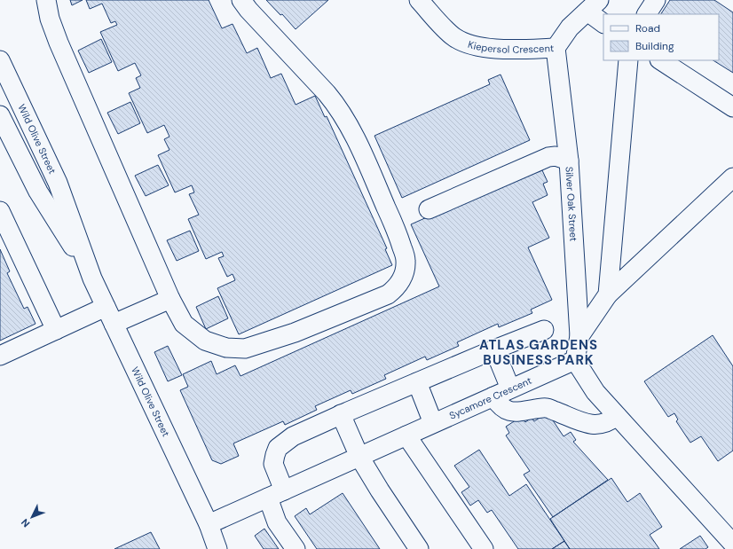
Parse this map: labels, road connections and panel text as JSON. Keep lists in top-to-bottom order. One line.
{"streets":{"street":["Kiepersol Crescent","Wild Olive Street","Silver Oak Street","Sycamore Crescent"]},"crossings":[["Kiepersol Crescent","Silver Oak Street"],["Wild Olive Street","Sycamore Crescent"],["Silver Oak Street","Sycamore Crescent"]],"districts":["ATLAS GARDENS BUSINESS PARK"],"legend":["Road","Building"],"north":"bottom left"}
